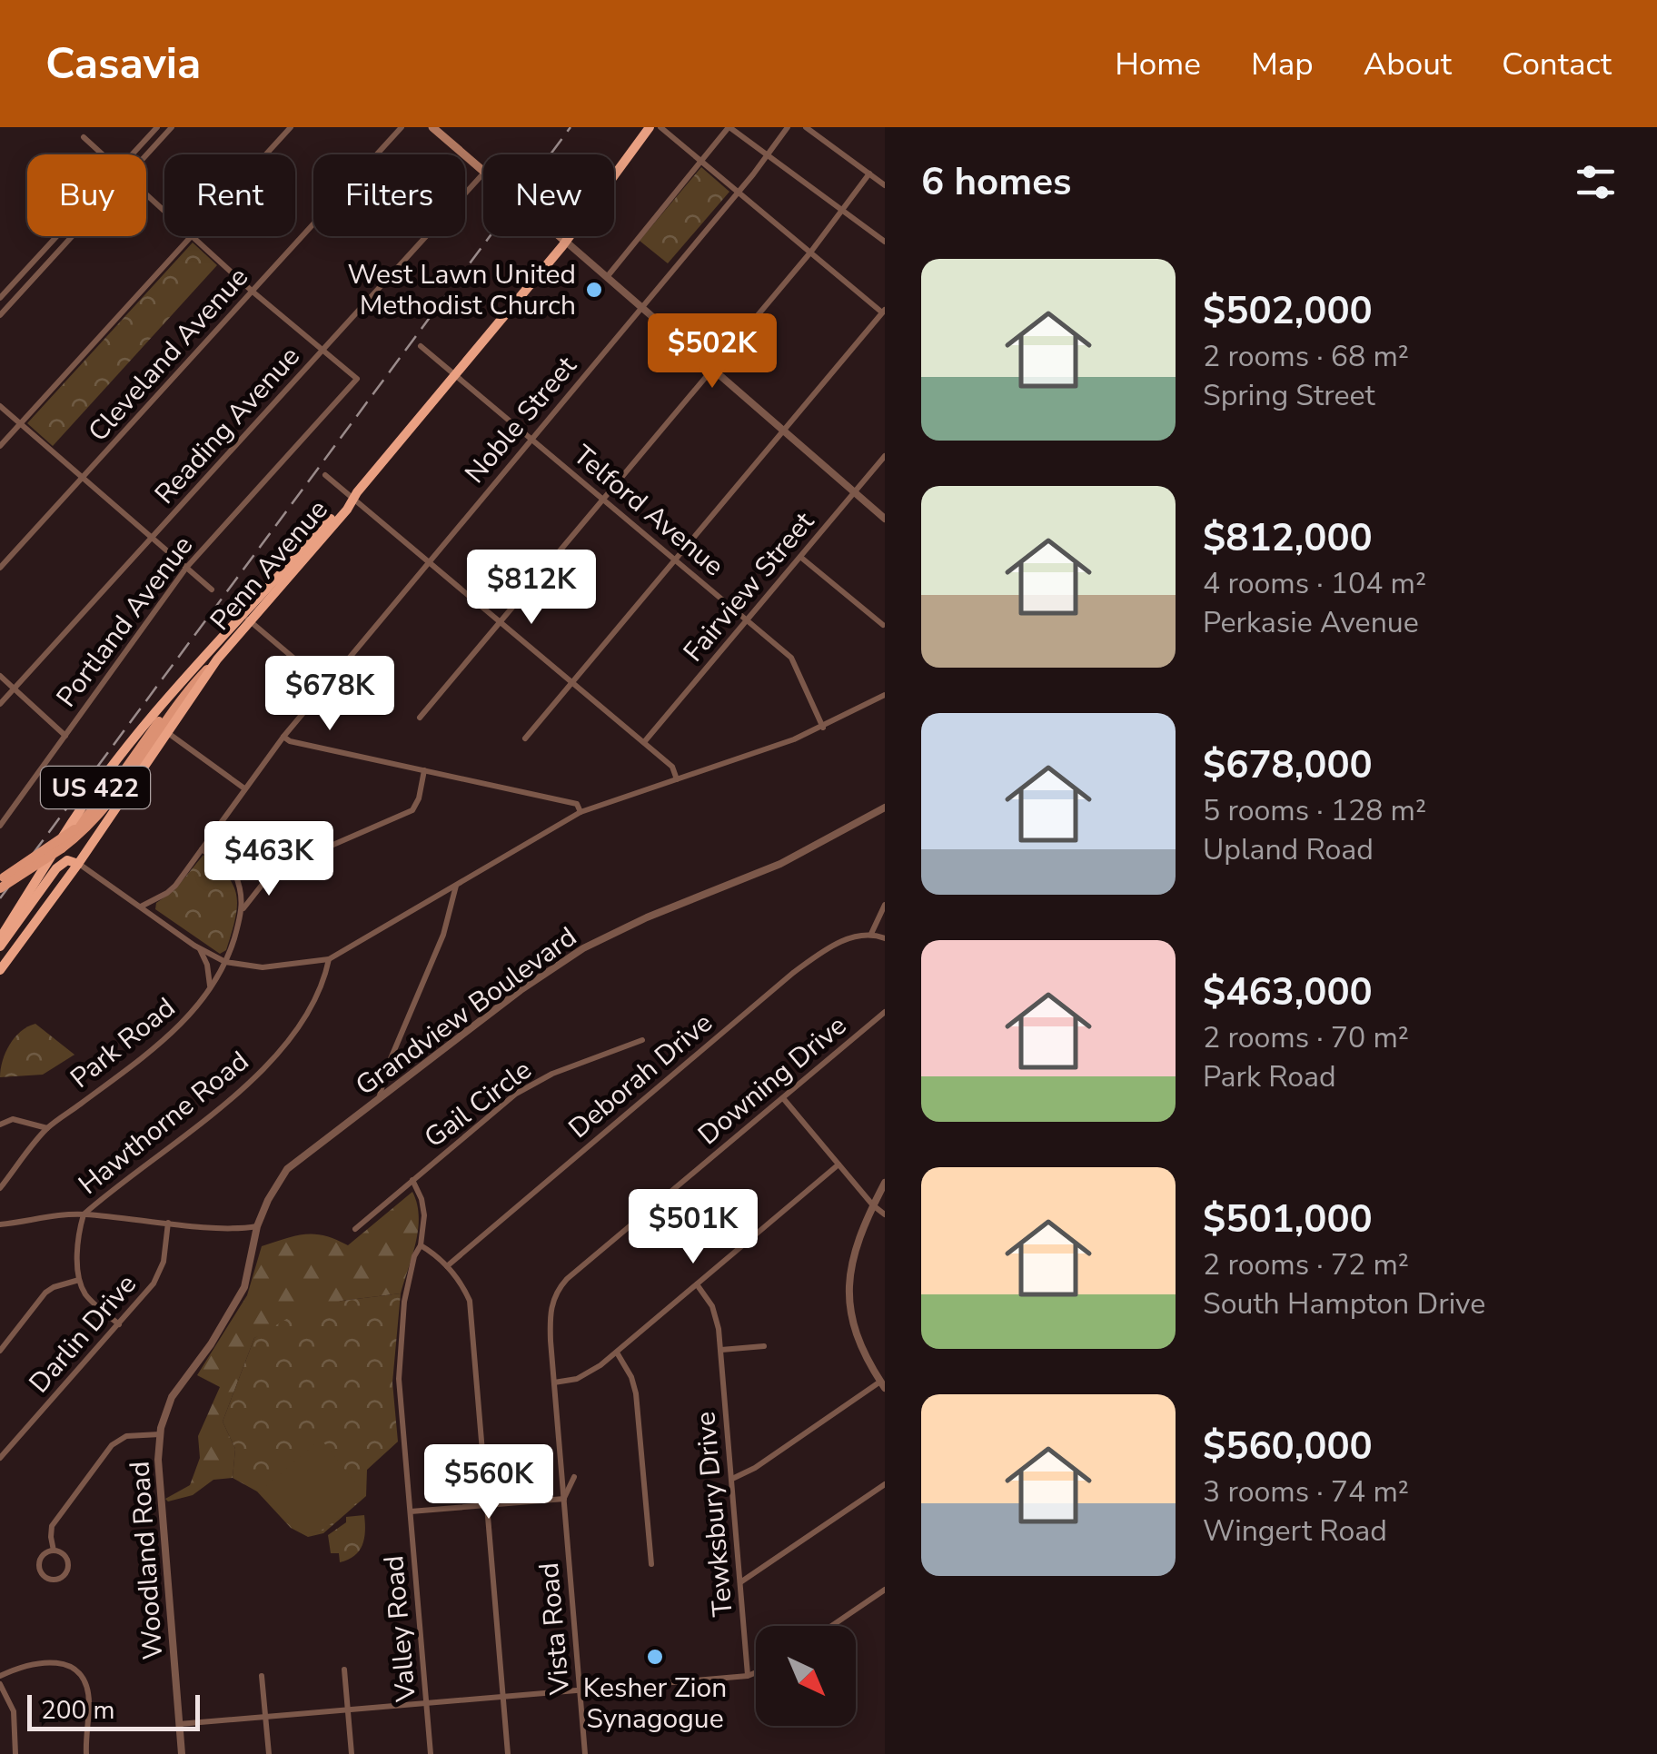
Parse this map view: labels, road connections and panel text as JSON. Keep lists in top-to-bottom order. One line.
{"streets":{"highway":["Penn Avenue","US 422"],"street":["Cleveland Avenue","Noble Street","Reading Avenue","Telford Avenue","Fairview Street","Portland Avenue","Grandview Boulevard","Park Road","Deborah Drive","Downing Drive","Gail Circle","Hawthorne Road","Darlin Drive","Tewksbury Drive","Woodland Road","Valley Road","Vista Road"]},"crossings":[["Noble Street","Telford Avenue"],["Reading Avenue","Portland Avenue"],["Telford Avenue","Penn Avenue"],["Telford Avenue","Fairview Street"],["Grandview Boulevard","Woodland Road"],["Downing Drive","Vista Road"],["Gail Circle","Valley Road"]],"places":["West Lawn United Methodist Church","Kesher Zion Synagogue"],"scale_bar":"200 m","north":"bottom right","page":{"header":"Casavia","nav":["Home","Map","About","Contact"],"heading":"6 homes","chip":["Buy","Rent","Filters","New"],"list":[{"name":"$502,000","note":"2 rooms · 68 m² · Spring Street"},{"name":"$812,000","note":"4 rooms · 104 m² · Perkasie Avenue"},{"name":"$678,000","note":"5 rooms · 128 m² · Upland Road"},{"name":"$463,000","note":"2 rooms · 70 m² · Park Road"},{"name":"$501,000","note":"2 rooms · 72 m² · South Hampton Drive"},{"name":"$560,000","note":"3 rooms · 74 m² · Wingert Road"}],"price":["$502K","$812K","$678K","$463K","$501K","$560K"],"scale":"200 m"}}
